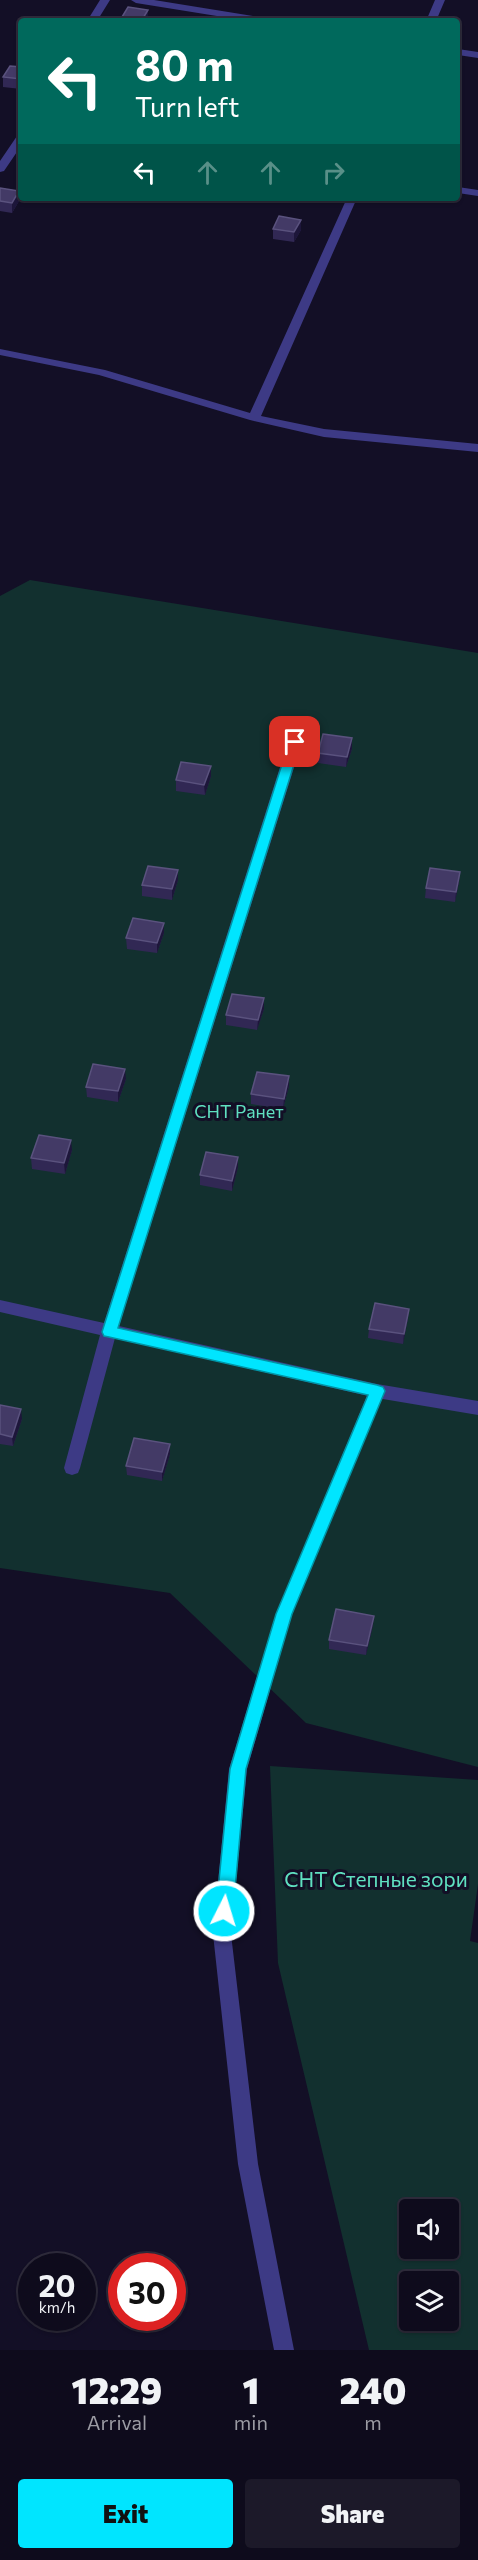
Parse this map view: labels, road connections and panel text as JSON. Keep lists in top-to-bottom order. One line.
{"parks":["СНТ Ранет","СНТ Степные зори"],"page":{"turn":["80 m","Turn left"],"speed":"20 km/h","limit":"30","eta":["12:29","Arrival","1","min","240","m"],"buttons":["Exit","Share"]}}
